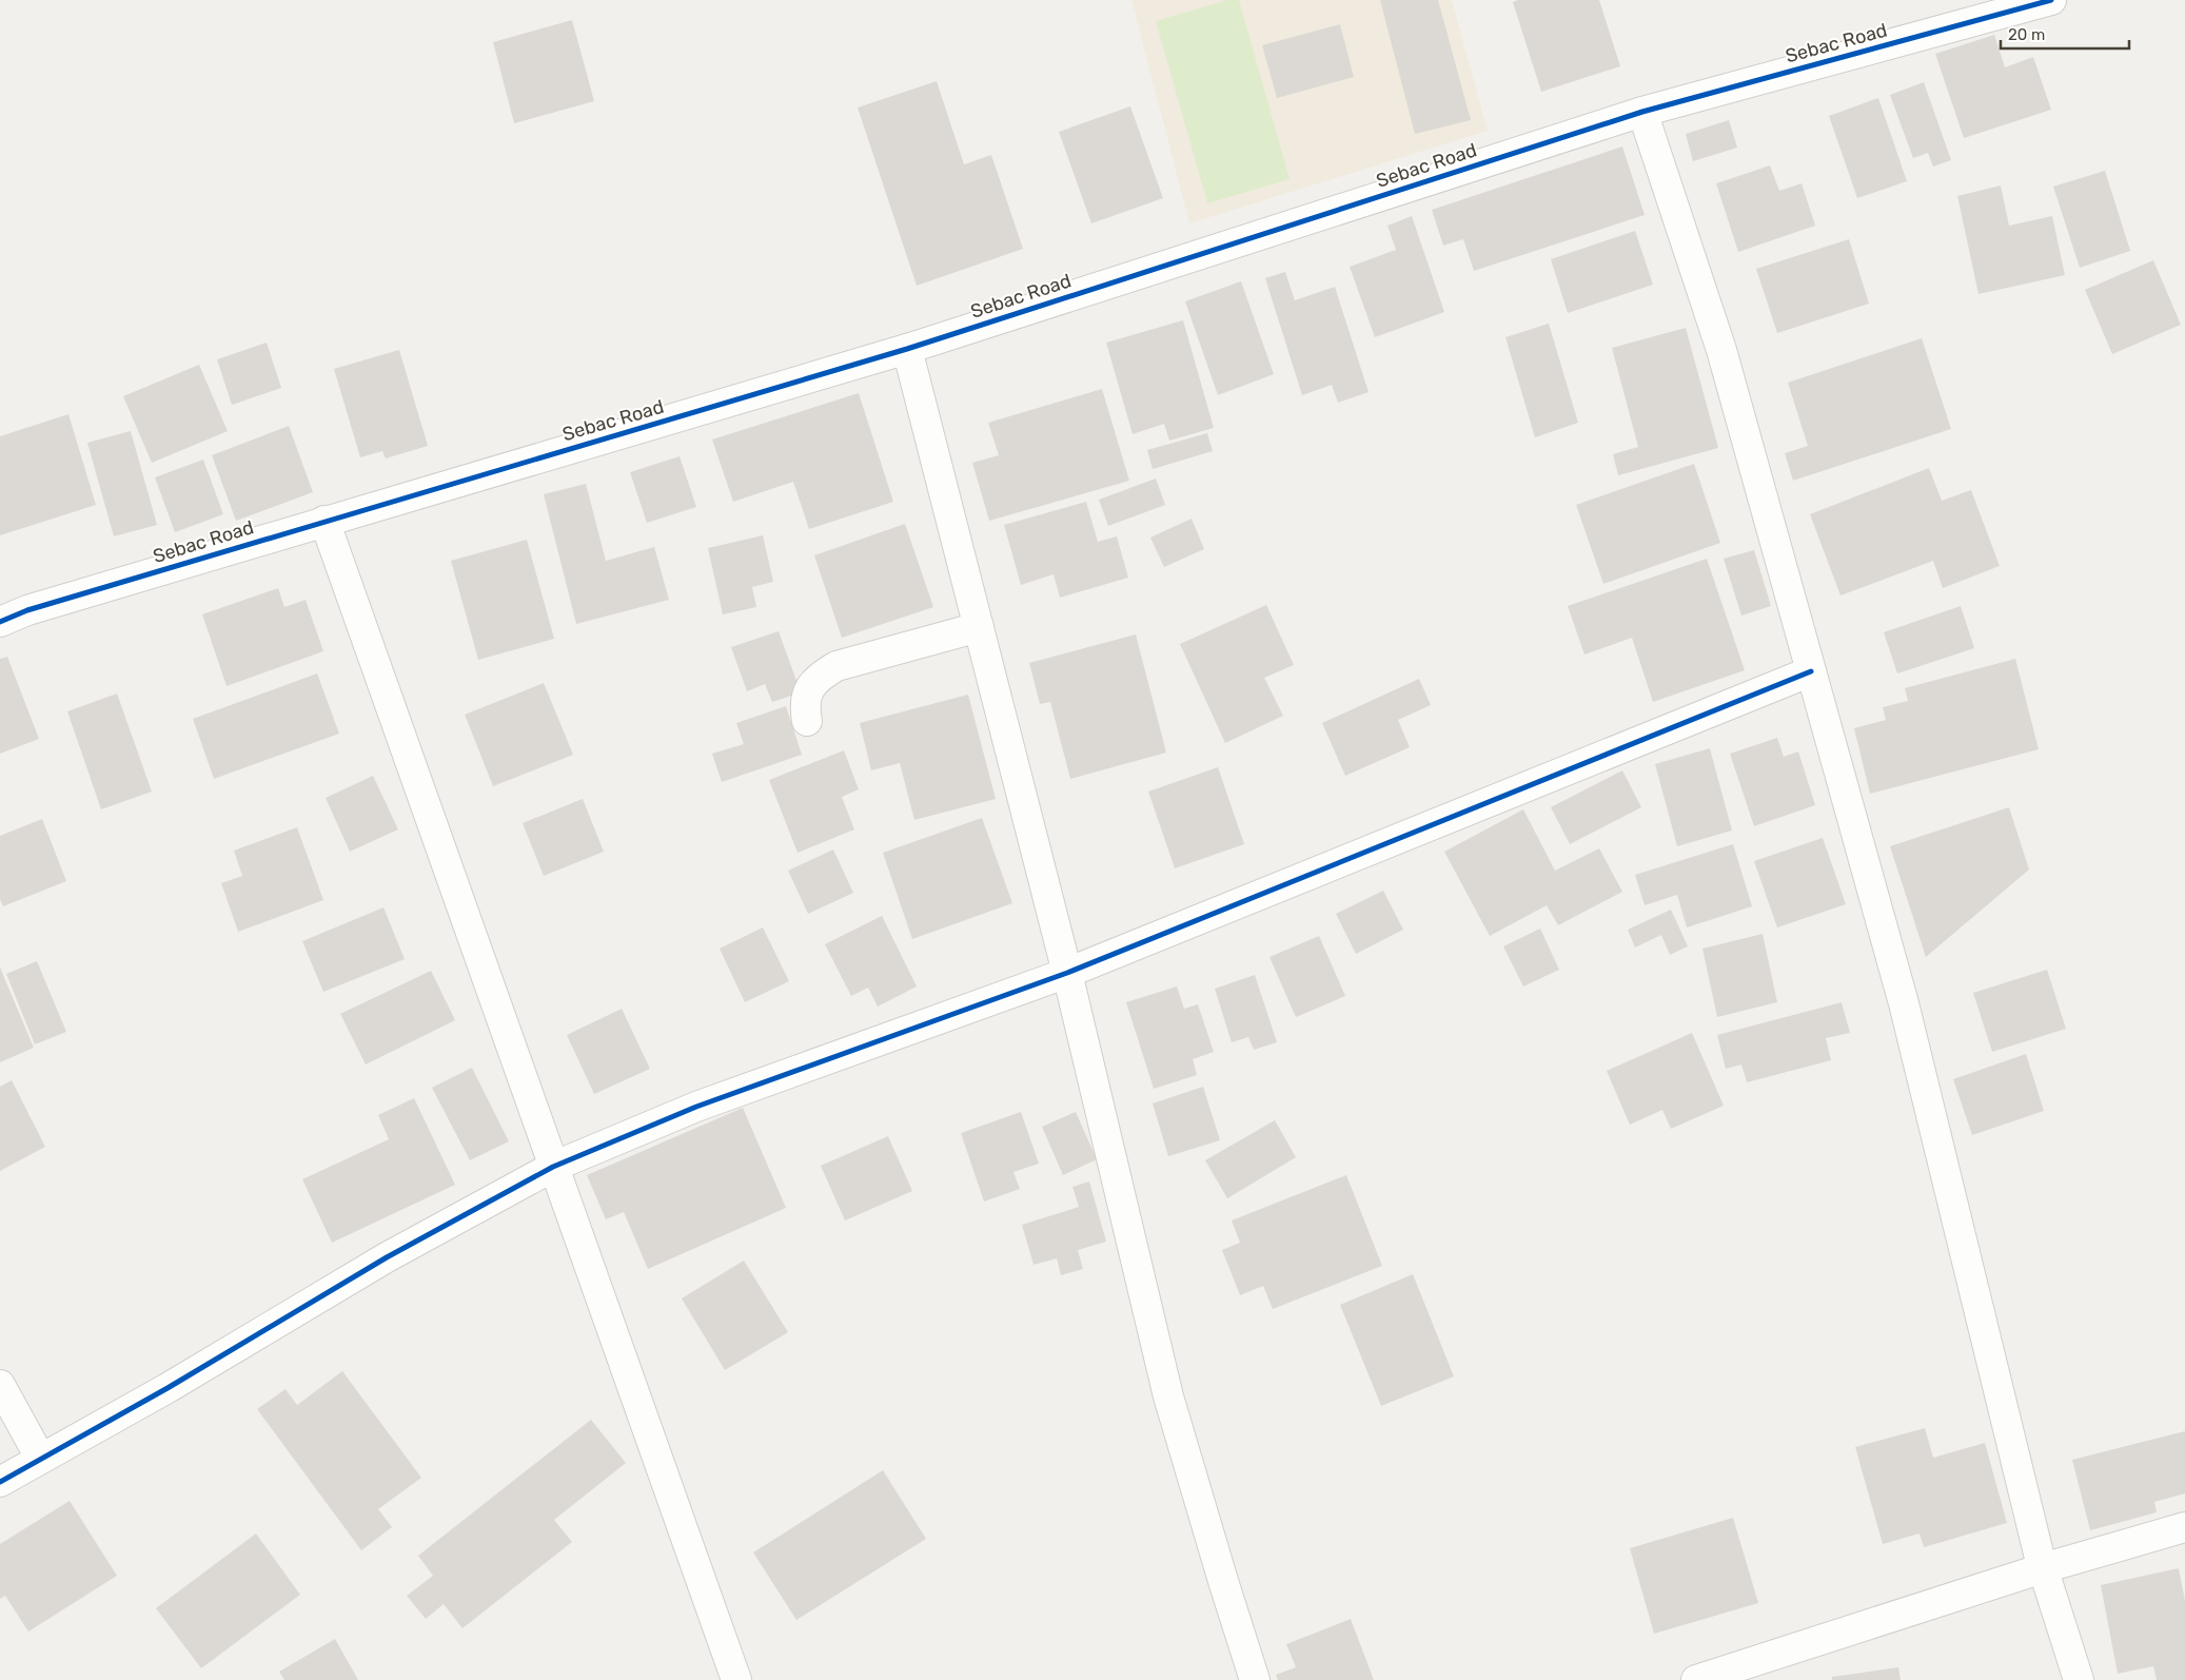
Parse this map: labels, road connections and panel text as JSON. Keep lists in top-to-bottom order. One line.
{"streets":{"street":["Sebac Road"]},"scale_bar":"20 m"}
